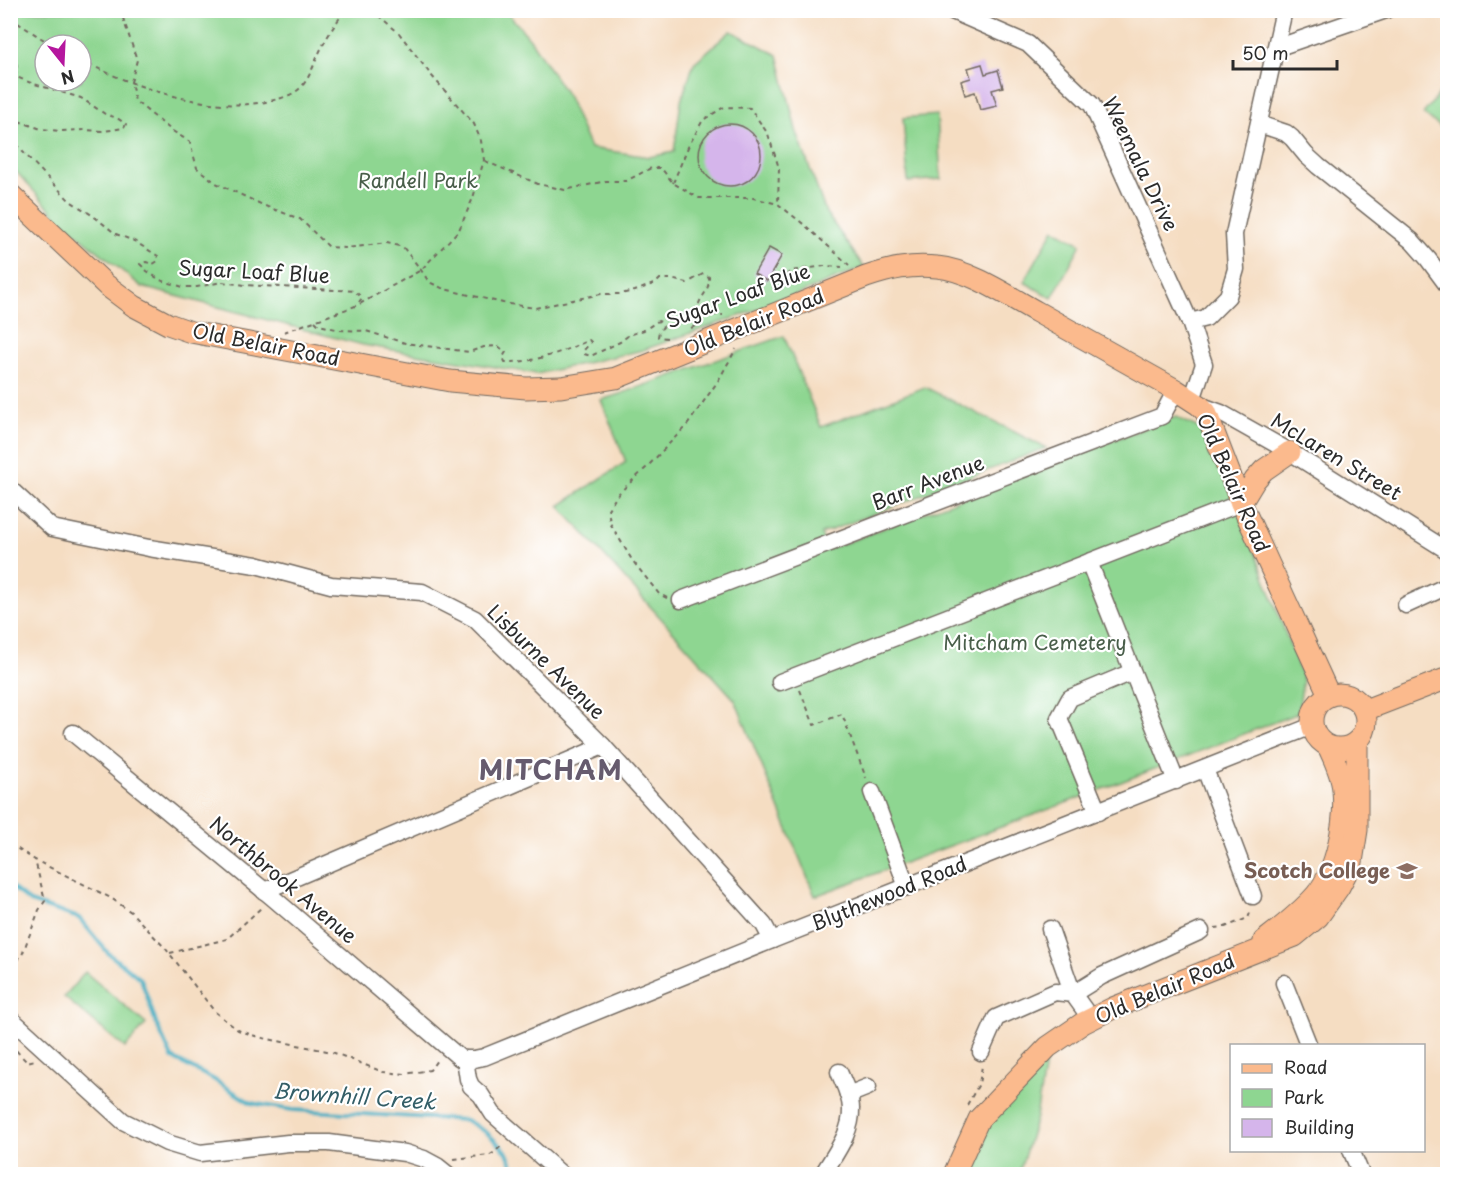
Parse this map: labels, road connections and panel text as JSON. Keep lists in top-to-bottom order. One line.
{"streets":{"main road":["Old Belair Road"],"street":["Weemala Drive","McLaren Street","Barr Avenue","Lisburne Avenue","Northbrook Avenue","Blythewood Road"],"path":["Sugar Loaf Blue"]},"crossings":[["Weemala Drive","Old Belair Road"],["Weemala Drive","McLaren Street"],["Weemala Drive","Barr Avenue"],["Old Belair Road","McLaren Street"],["Old Belair Road","Barr Avenue"],["Old Belair Road","Blythewood Road"],["McLaren Street","Barr Avenue"],["Lisburne Avenue","Blythewood Road"],["Northbrook Avenue","Blythewood Road"]],"districts":["MITCHAM"],"water":["Brownhill Creek"],"parks":["Randell Park","Mitcham Cemetery"],"places":{"school or university":["Scotch College"]},"legend":["Road","Park","Building"],"scale_bar":"50 m","north":"bottom"}
